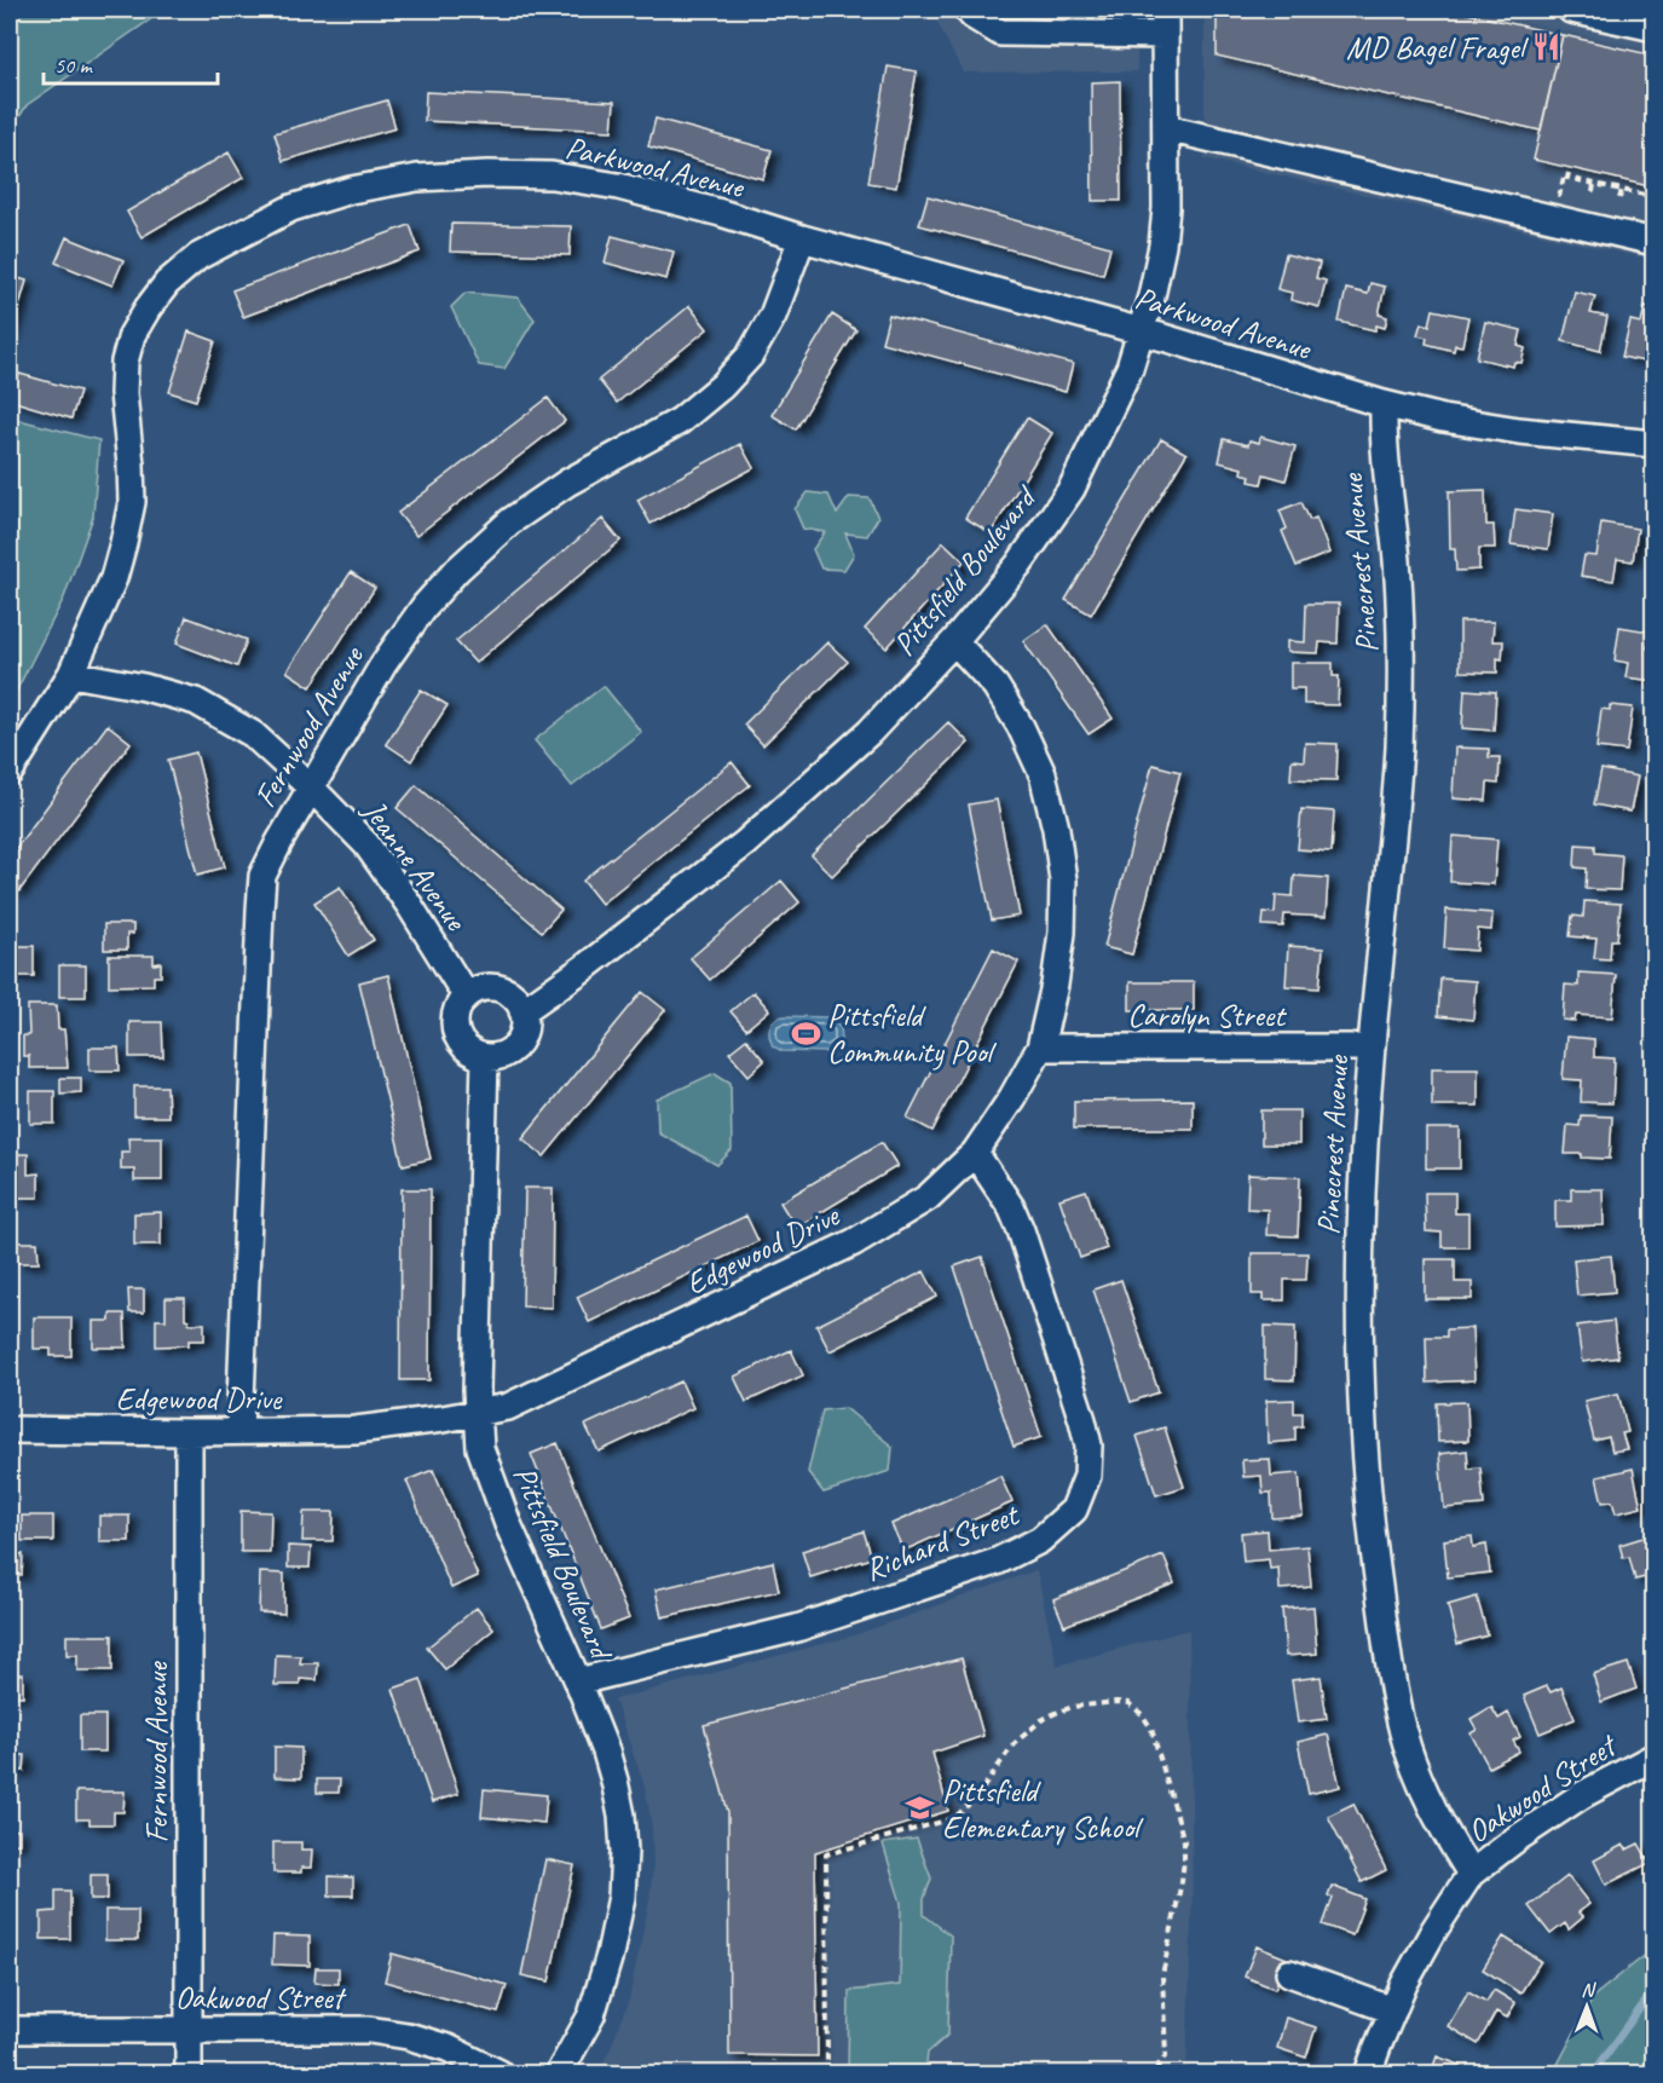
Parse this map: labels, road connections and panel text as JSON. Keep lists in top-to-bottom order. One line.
{"streets":{"street":["Parkwood Avenue","Pinecrest Avenue","Pittsfield Boulevard","Fernwood Avenue","Jeanne Avenue","Carolyn Street","Edgewood Drive","Richard Street","Oakwood Street"]},"crossings":[["Parkwood Avenue","Pinecrest Avenue"],["Parkwood Avenue","Pittsfield Boulevard"],["Parkwood Avenue","Fernwood Avenue"],["Parkwood Avenue","Jeanne Avenue"],["Pinecrest Avenue","Carolyn Street"],["Pinecrest Avenue","Oakwood Street"],["Pittsfield Boulevard","Jeanne Avenue"],["Pittsfield Boulevard","Edgewood Drive"],["Pittsfield Boulevard","Richard Street"],["Fernwood Avenue","Jeanne Avenue"],["Fernwood Avenue","Edgewood Drive"],["Fernwood Avenue","Oakwood Street"],["Carolyn Street","Edgewood Drive"],["Edgewood Drive","Richard Street"]],"places":{"restaurant":["MD Bagel Fragel"],"sports":["Pittsfield Community Pool"],"school or university":["Pittsfield Elementary School"]},"scale_bar":"50 m","north":"top"}
